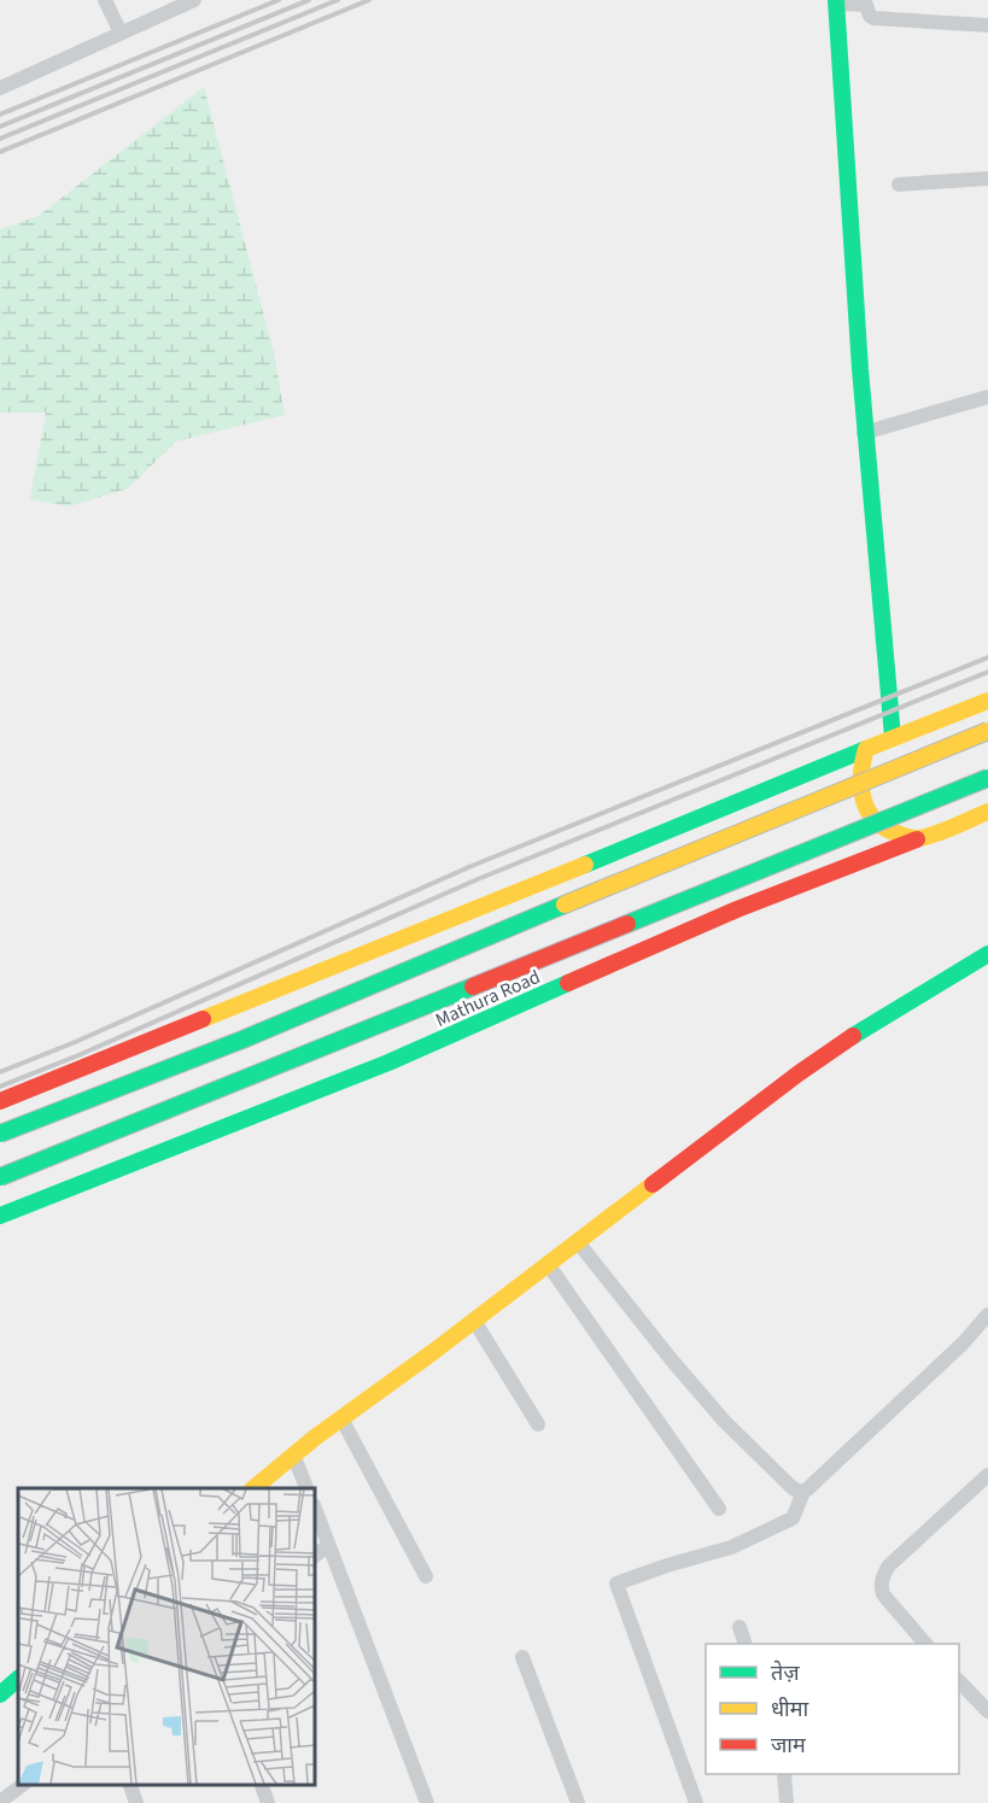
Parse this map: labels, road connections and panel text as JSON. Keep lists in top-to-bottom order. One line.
{"streets":{"main road":["Mathura Road"]},"legend":["तेज़","धीमा","जाम"]}
